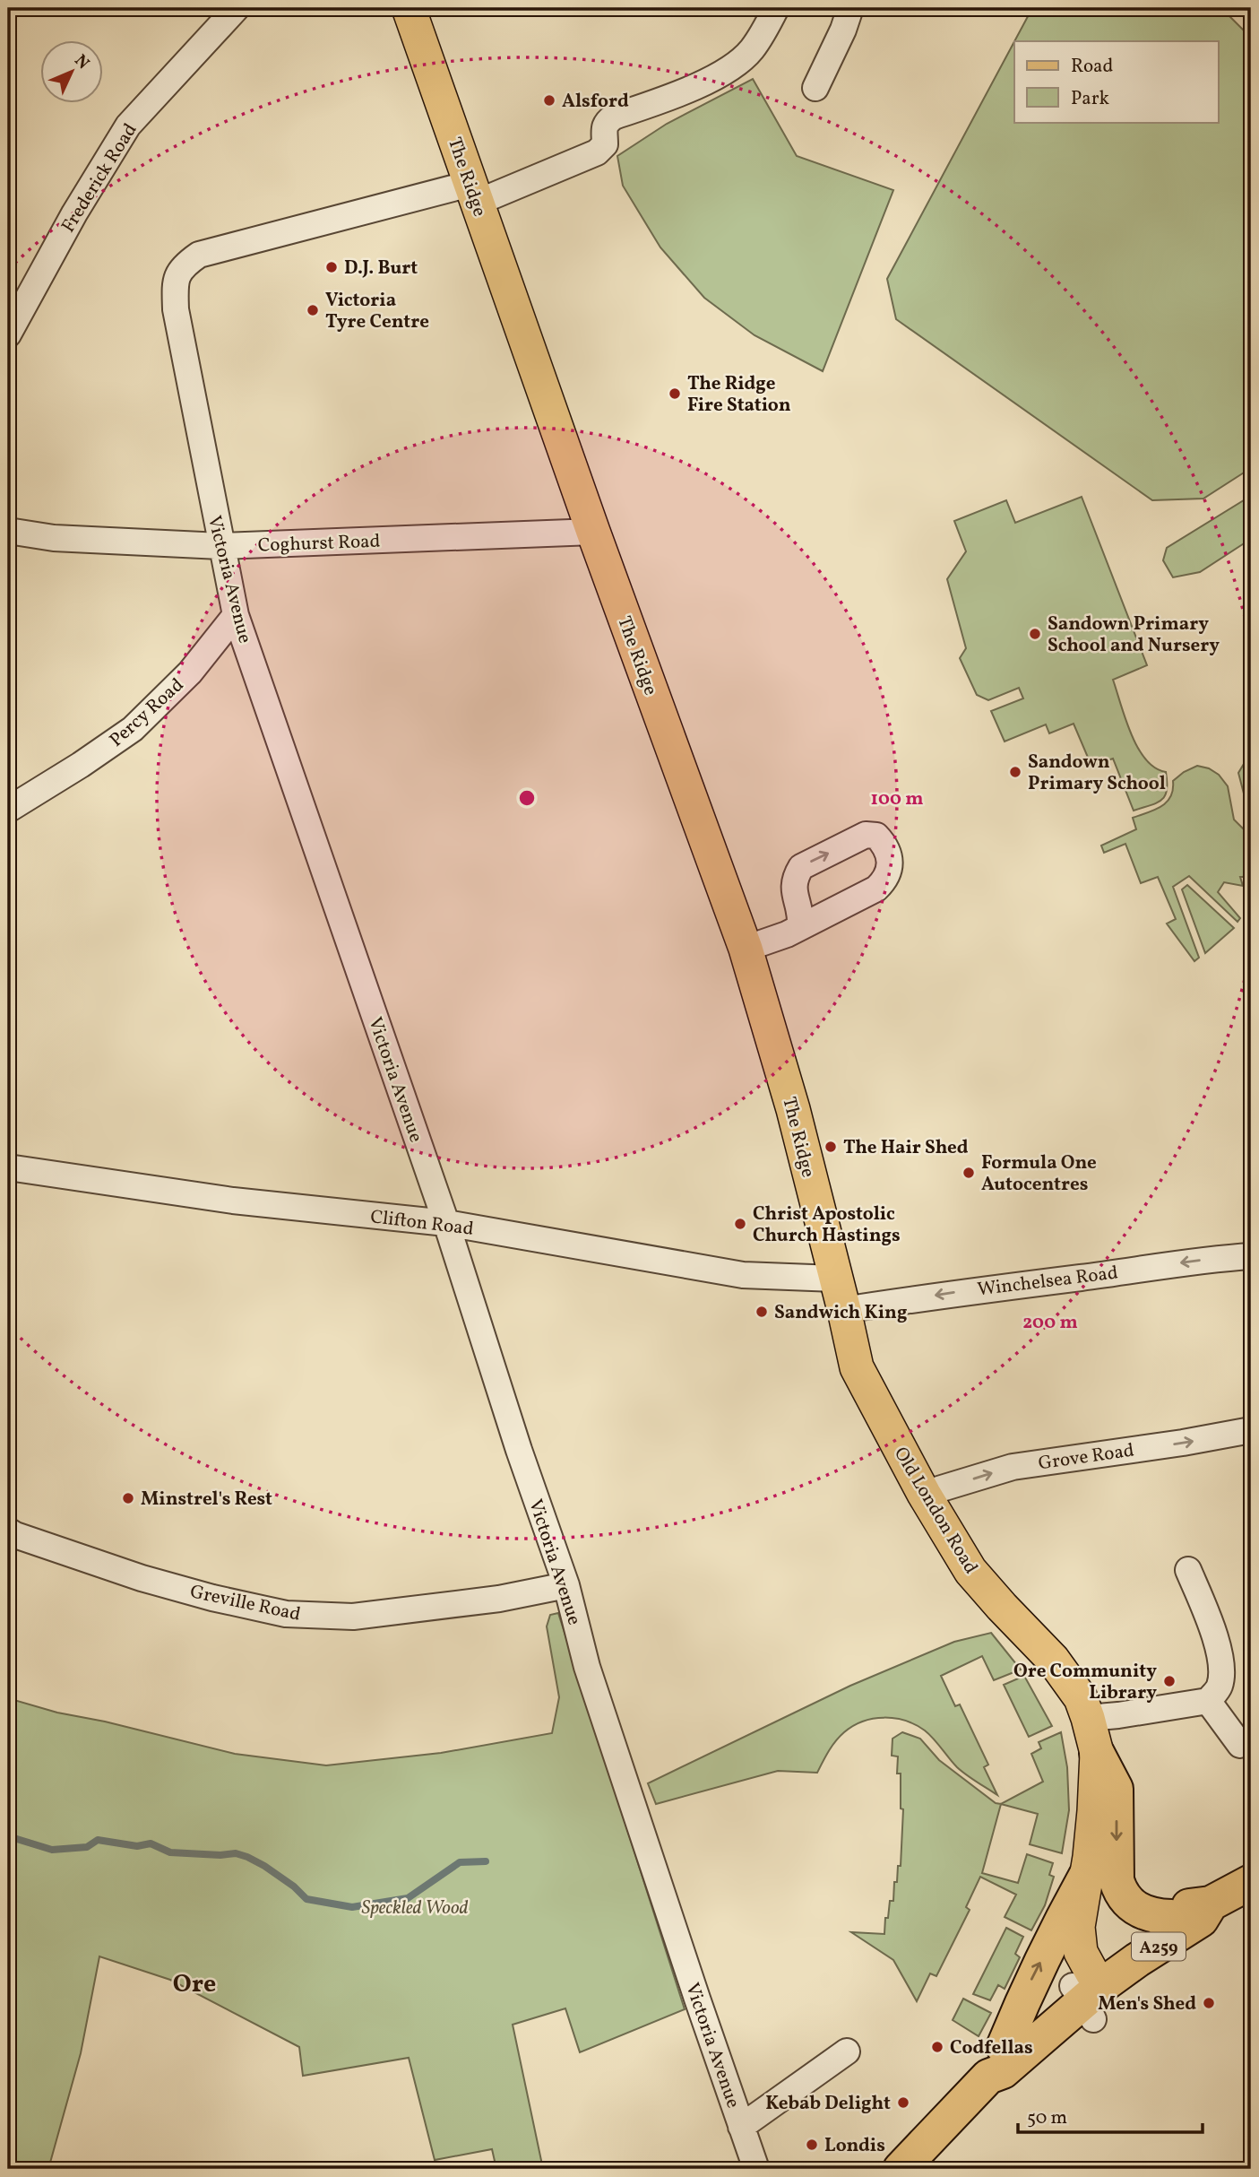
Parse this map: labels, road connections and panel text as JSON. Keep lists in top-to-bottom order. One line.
{"streets":{"highway":["A259"],"main road":["The Ridge","Old London Road"],"street":["Frederick Road","Coghurst Road","Victoria Avenue","Percy Road","Clifton Road","Winchelsea Road","Grove Road","Greville Road"]},"crossings":[["The Ridge","Coghurst Road"],["The Ridge","Victoria Avenue"],["The Ridge","Clifton Road"],["The Ridge","Winchelsea Road"],["The Ridge","Old London Road"],["Coghurst Road","Victoria Avenue"],["Victoria Avenue","Percy Road"],["Victoria Avenue","Clifton Road"],["Victoria Avenue","Greville Road"],["Winchelsea Road","Old London Road"],["Grove Road","Old London Road"],["Old London Road","A259"]],"one_way":["Winchelsea Road","Grove Road"],"districts":["Ore"],"parks":["Speckled Wood"],"places":["Alsford","D.J. Burt","Victoria Tyre Centre","The Ridge Fire Station","Sandown Primary School and Nursery","Sandown Primary School","The Hair Shed","Formula One Autocentres","Christ Apostolic Church Hastings","Sandwich King","Minstrel's Rest","Ore Community Library","Men's Shed","Codfellas","Kebab Delight","Londis"],"legend":["Road","Park"],"scale_bar":"50 m","north":"top right","rings":["100 m","200 m"]}
